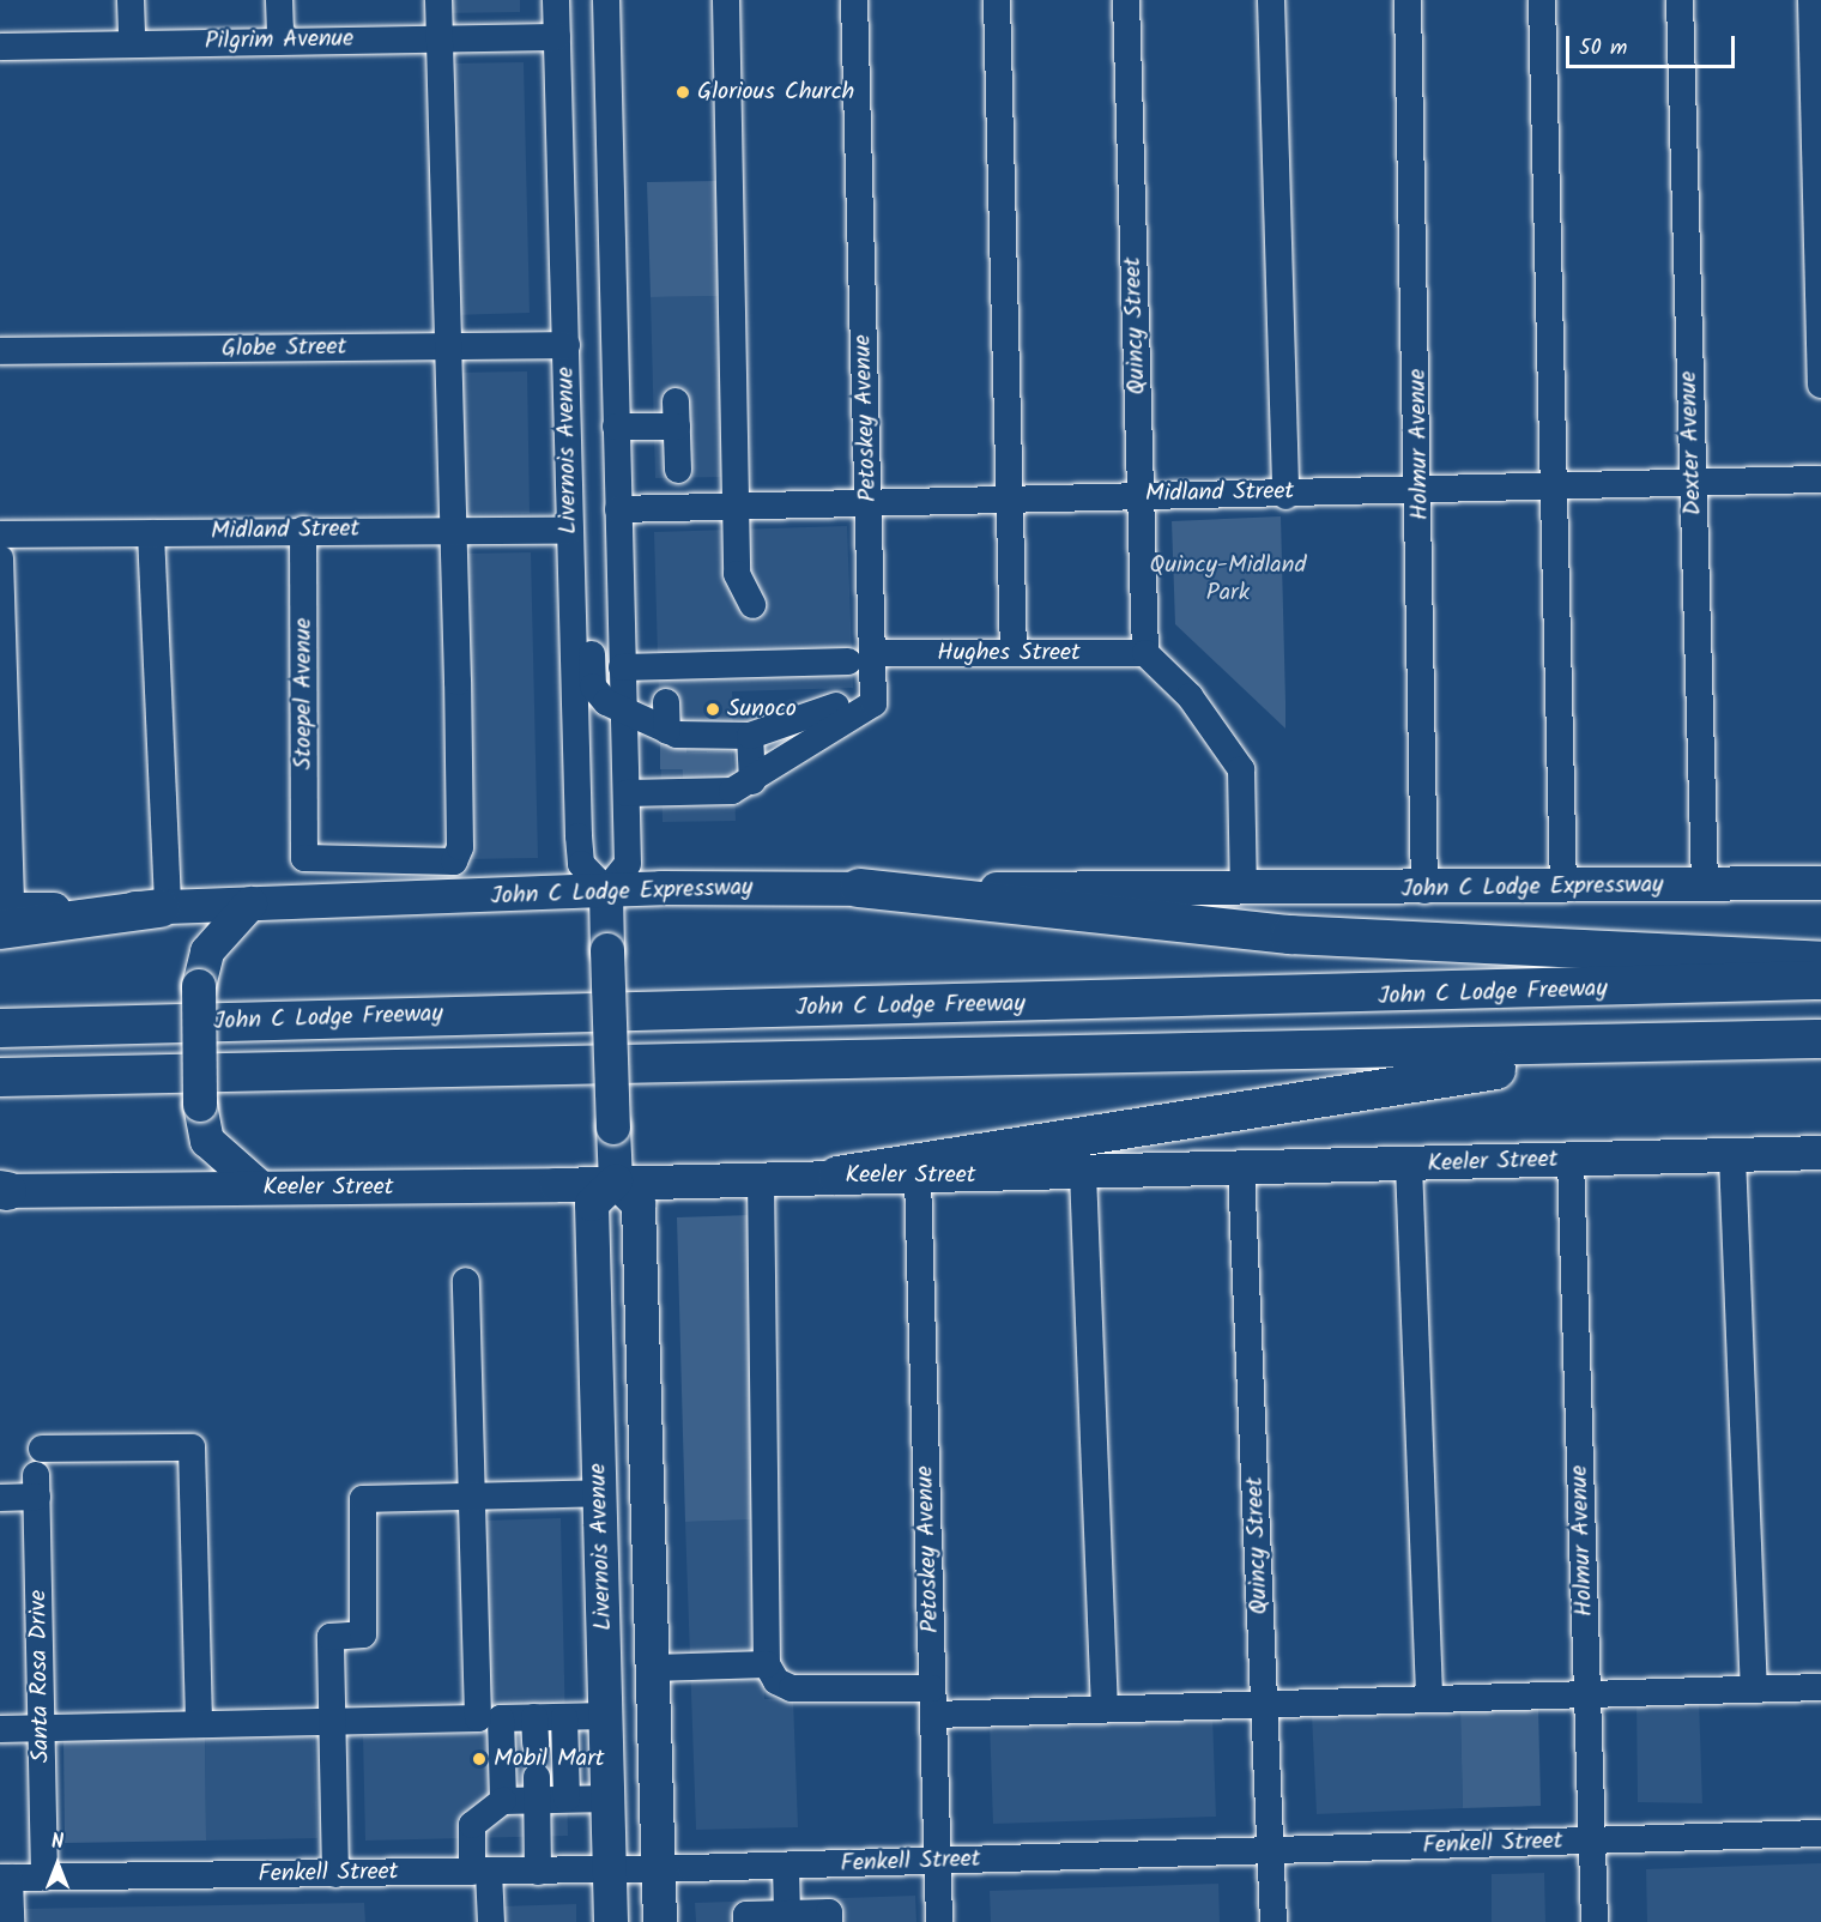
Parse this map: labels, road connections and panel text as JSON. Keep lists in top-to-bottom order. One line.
{"streets":{"highway":["John C Lodge Freeway"],"main road":["Livernois Avenue","John C Lodge Expressway","Keeler Street"],"street":["Pilgrim Avenue","Quincy Street","Globe Street","Petoskey Avenue","Dexter Avenue","Holmur Avenue","Midland Street","Hughes Street","Stoepel Avenue","Santa Rosa Drive","Fenkell Street"]},"crossings":[["Pilgrim Avenue","Livernois Avenue"],["Quincy Street","Midland Street"],["Quincy Street","Hughes Street"],["Quincy Street","Keeler Street"],["Quincy Street","Fenkell Street"],["Globe Street","Livernois Avenue"],["Petoskey Avenue","Midland Street"],["Petoskey Avenue","Hughes Street"],["Petoskey Avenue","Keeler Street"],["Petoskey Avenue","Fenkell Street"],["Dexter Avenue","Midland Street"],["Dexter Avenue","John C Lodge Expressway"],["Holmur Avenue","Midland Street"],["Holmur Avenue","John C Lodge Expressway"],["Holmur Avenue","Keeler Street"],["Holmur Avenue","Fenkell Street"],["Livernois Avenue","Midland Street"],["Livernois Avenue","Hughes Street"],["Livernois Avenue","John C Lodge Expressway"],["Livernois Avenue","Keeler Street"],["Livernois Avenue","Fenkell Street"],["Midland Street","Stoepel Avenue"],["Santa Rosa Drive","Fenkell Street"]],"parks":["Quincy-Midland Park"],"places":["Glorious Church","Sunoco","Mobil Mart"],"scale_bar":"50 m","north":"top"}
